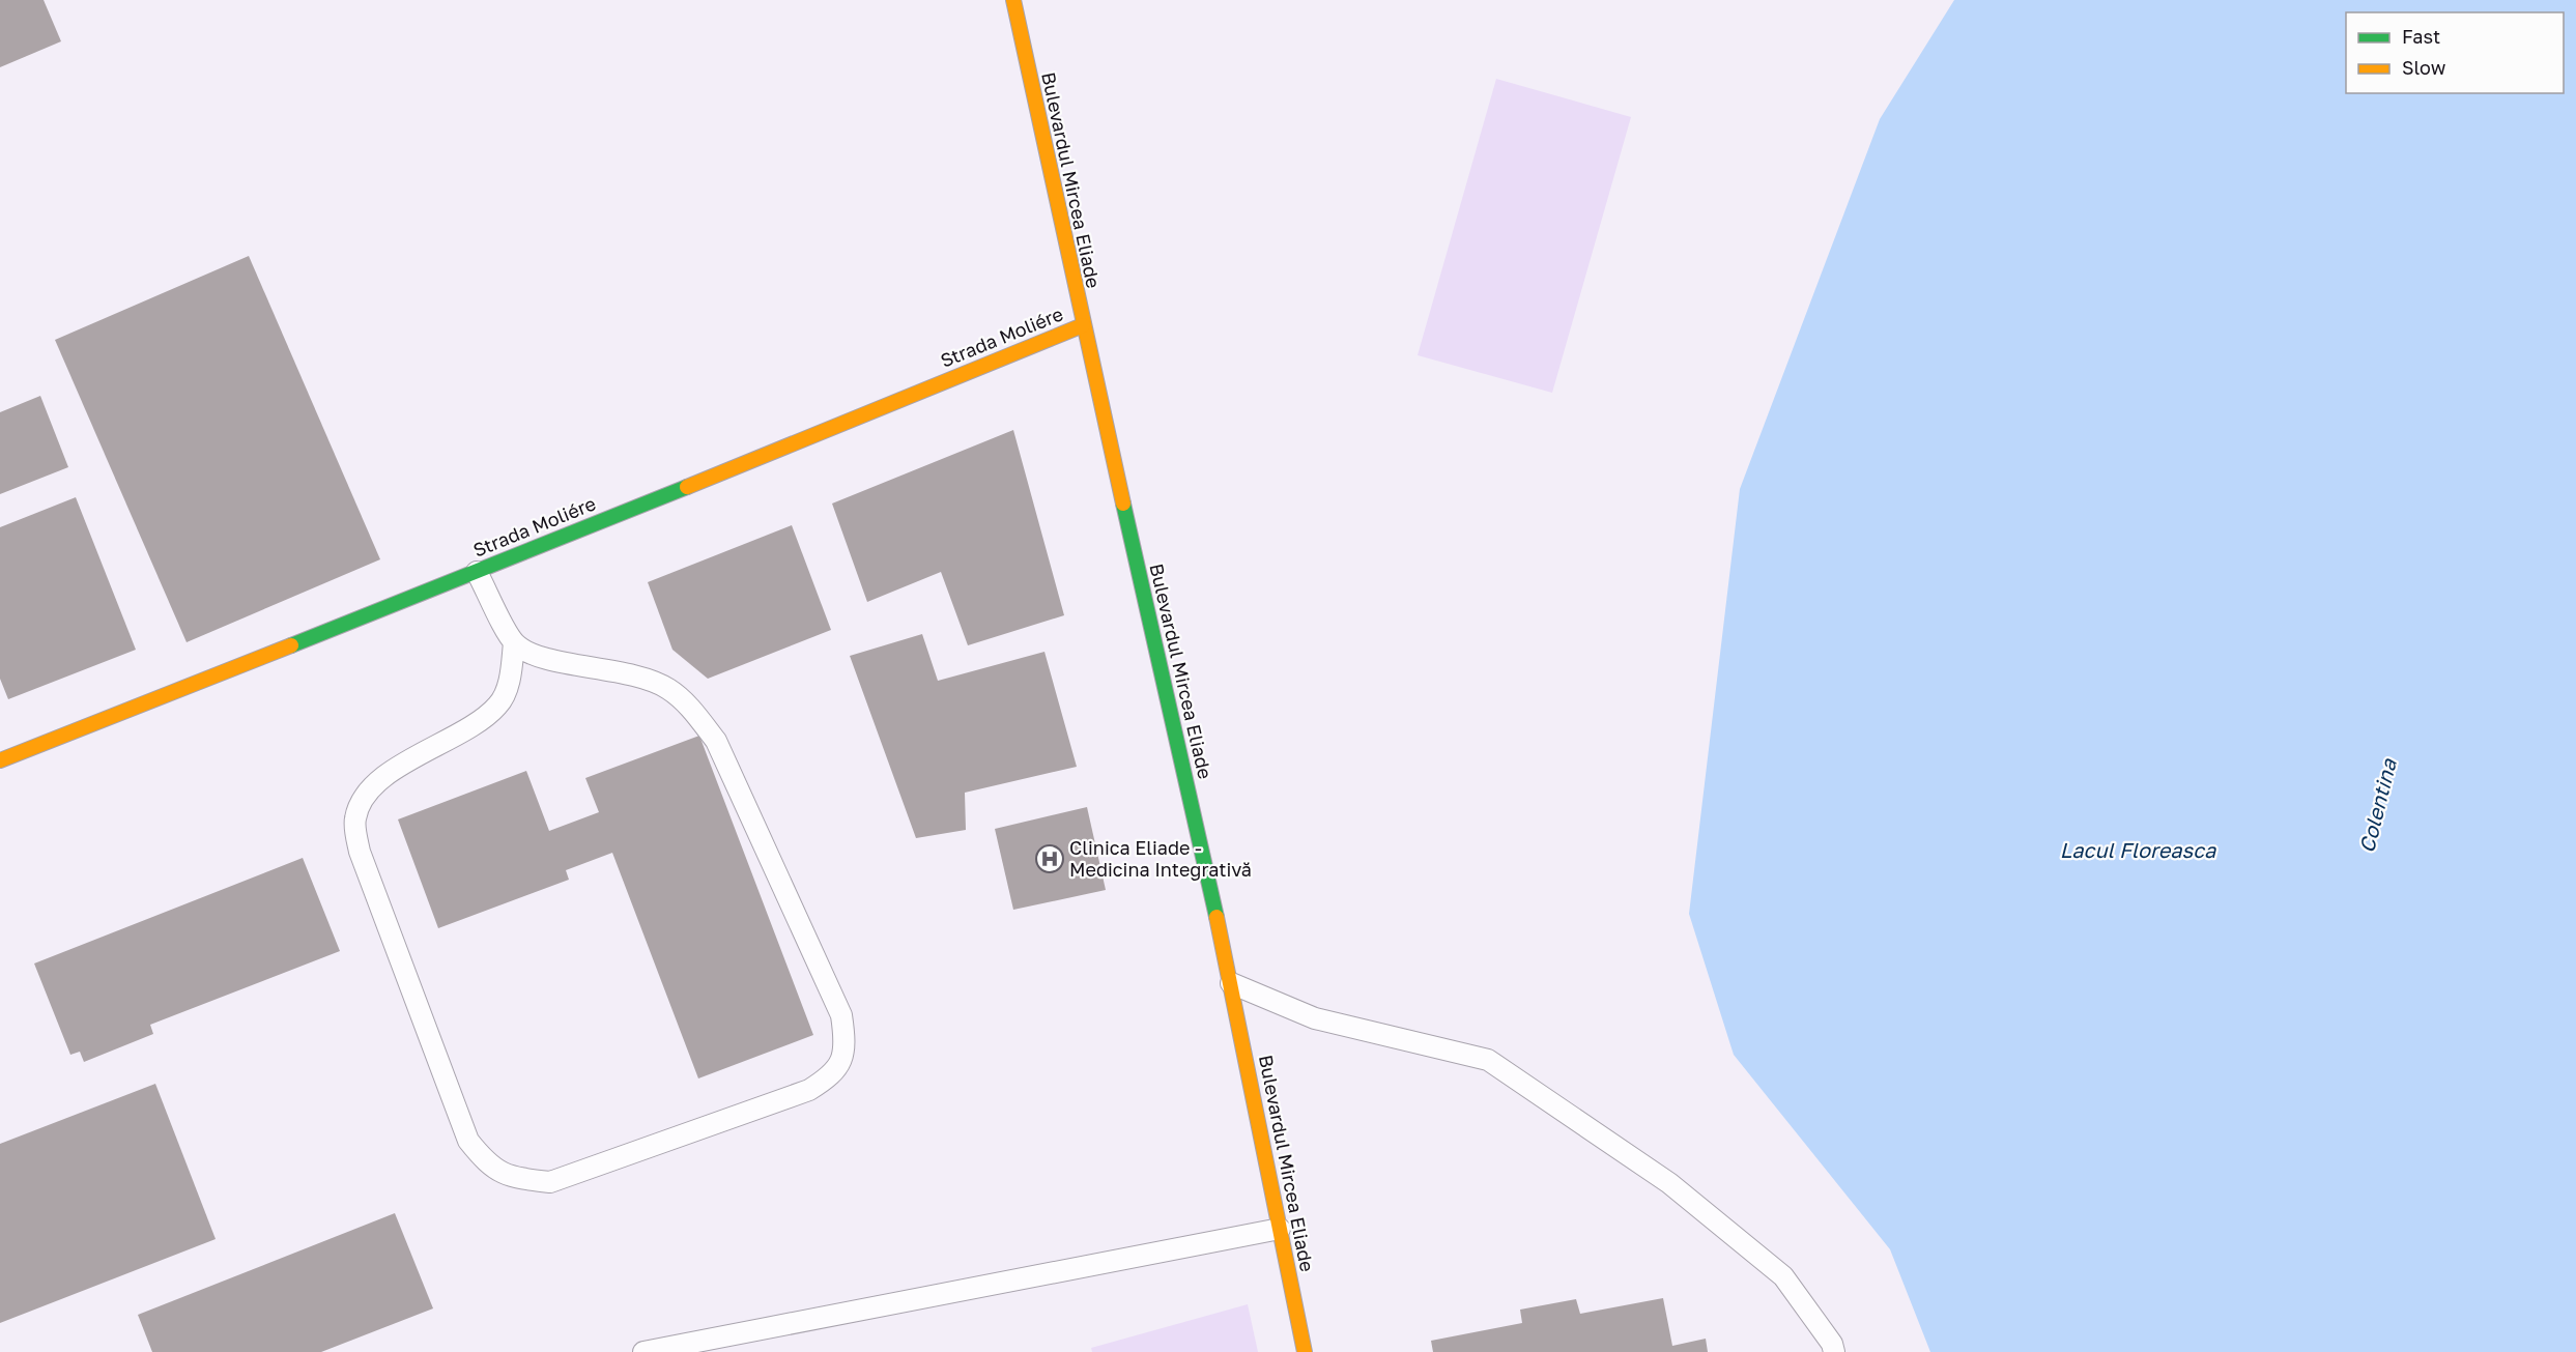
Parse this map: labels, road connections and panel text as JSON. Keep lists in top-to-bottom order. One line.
{"streets":{"street":["Bulevardul Mircea Eliade","Strada Moliére"]},"crossings":[["Bulevardul Mircea Eliade","Strada Moliére"]],"water":["Colentina","Lacul Floreasca"],"places":{"hospital":["Clinica Eliade - Medicina Integrativă"]},"legend":["Fast","Slow"]}
